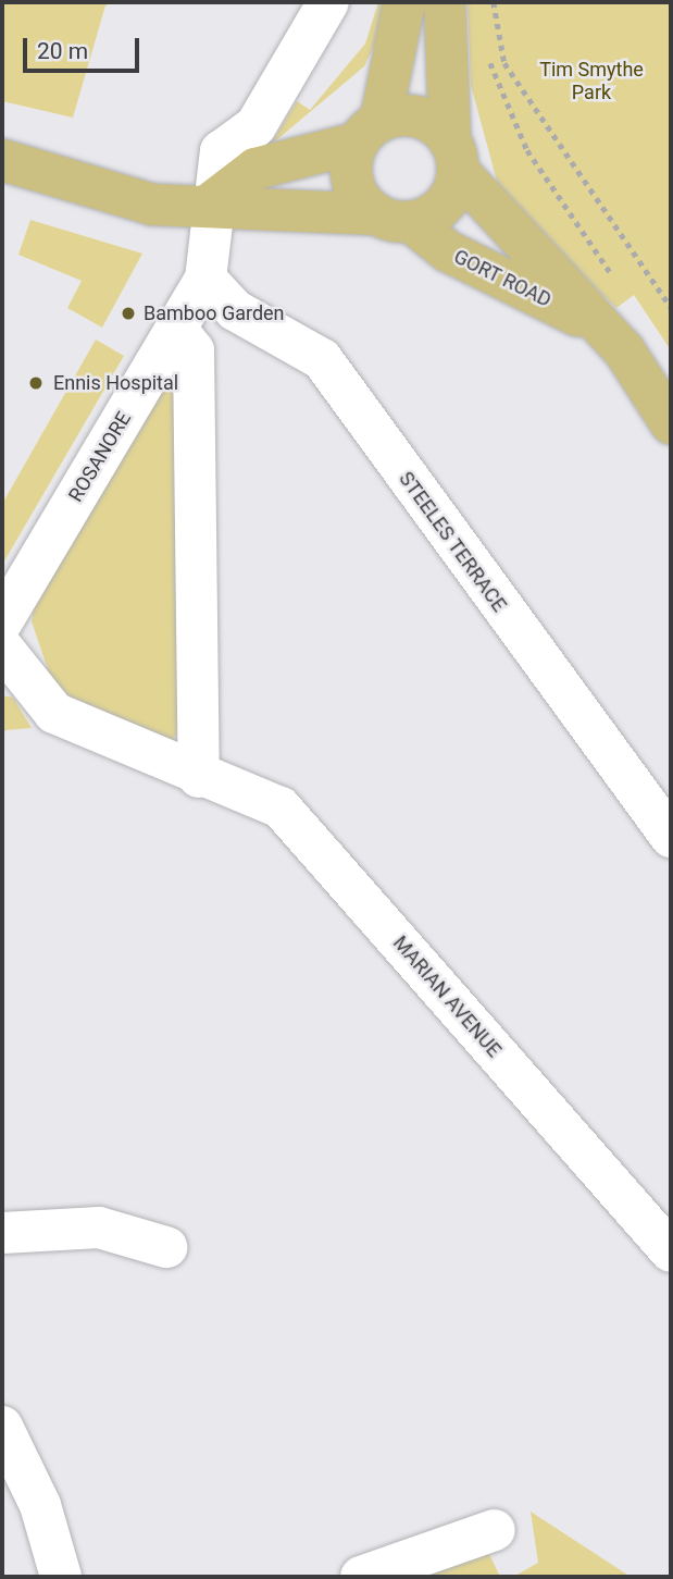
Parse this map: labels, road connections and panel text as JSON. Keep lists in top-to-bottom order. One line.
{"streets":{"main road":["GORT ROAD"],"street":["ROSANORE","STEELES TERRACE","MARIAN AVENUE"]},"crossings":[["ROSANORE","STEELES TERRACE"]],"parks":["Tim Smythe Park"],"places":["Bamboo Garden","Ennis Hospital"],"scale_bar":"20 m"}
